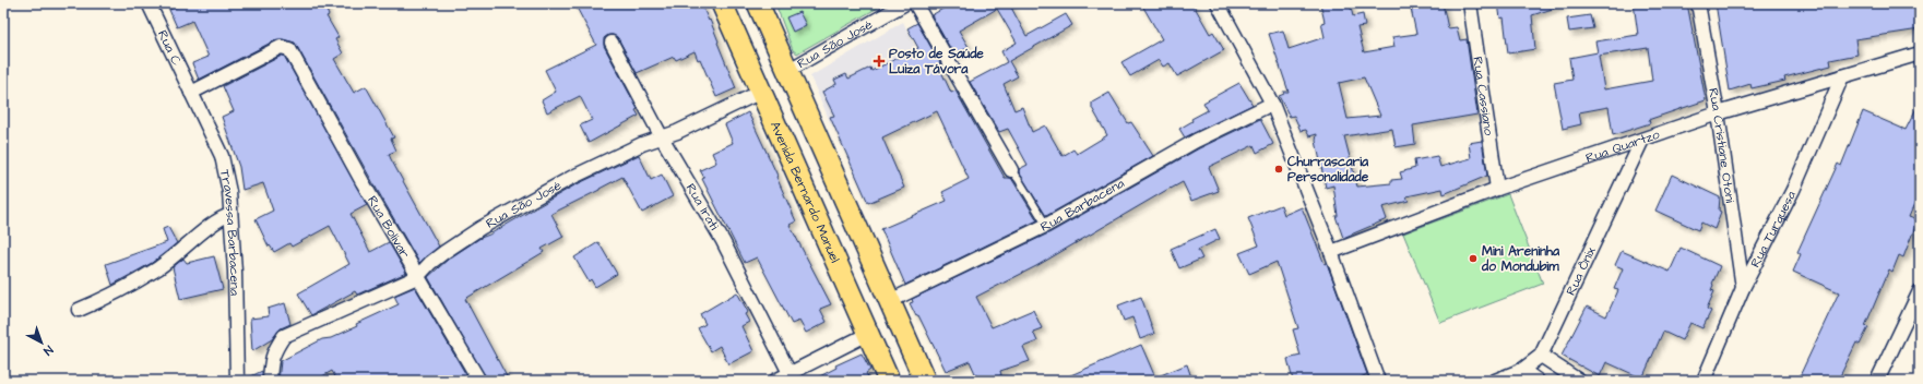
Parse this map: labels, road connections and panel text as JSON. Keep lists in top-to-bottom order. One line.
{"streets":{"main road":["Avenida Bernardo Manuel"],"street":["Rua São José","Rua C","Rua Cassiano","Rua Quartzo","Rua Cristiane Otoni","Rua Barbacena","Rua Irati","Rua Bolivar","Rua Turquesa","Travessa Barbacena","Rua Ônix"]},"crossings":[["Rua São José","Avenida Bernardo Manuel"],["Rua São José","Rua Irati"],["Rua São José","Rua Bolivar"],["Rua C","Rua Bolivar"],["Rua C","Travessa Barbacena"],["Rua Cassiano","Rua Quartzo"],["Rua Quartzo","Rua Cristiane Otoni"],["Rua Quartzo","Rua Turquesa"],["Rua Quartzo","Rua Ônix"],["Rua Cristiane Otoni","Rua Turquesa"],["Rua Bolivar","Travessa Barbacena"]],"places":{"health":["Posto de Saúde Luiza Távora"],"other":["Churrascaria Personalidade","Mini Areninha do Mondubim"]},"north":"bottom right"}
